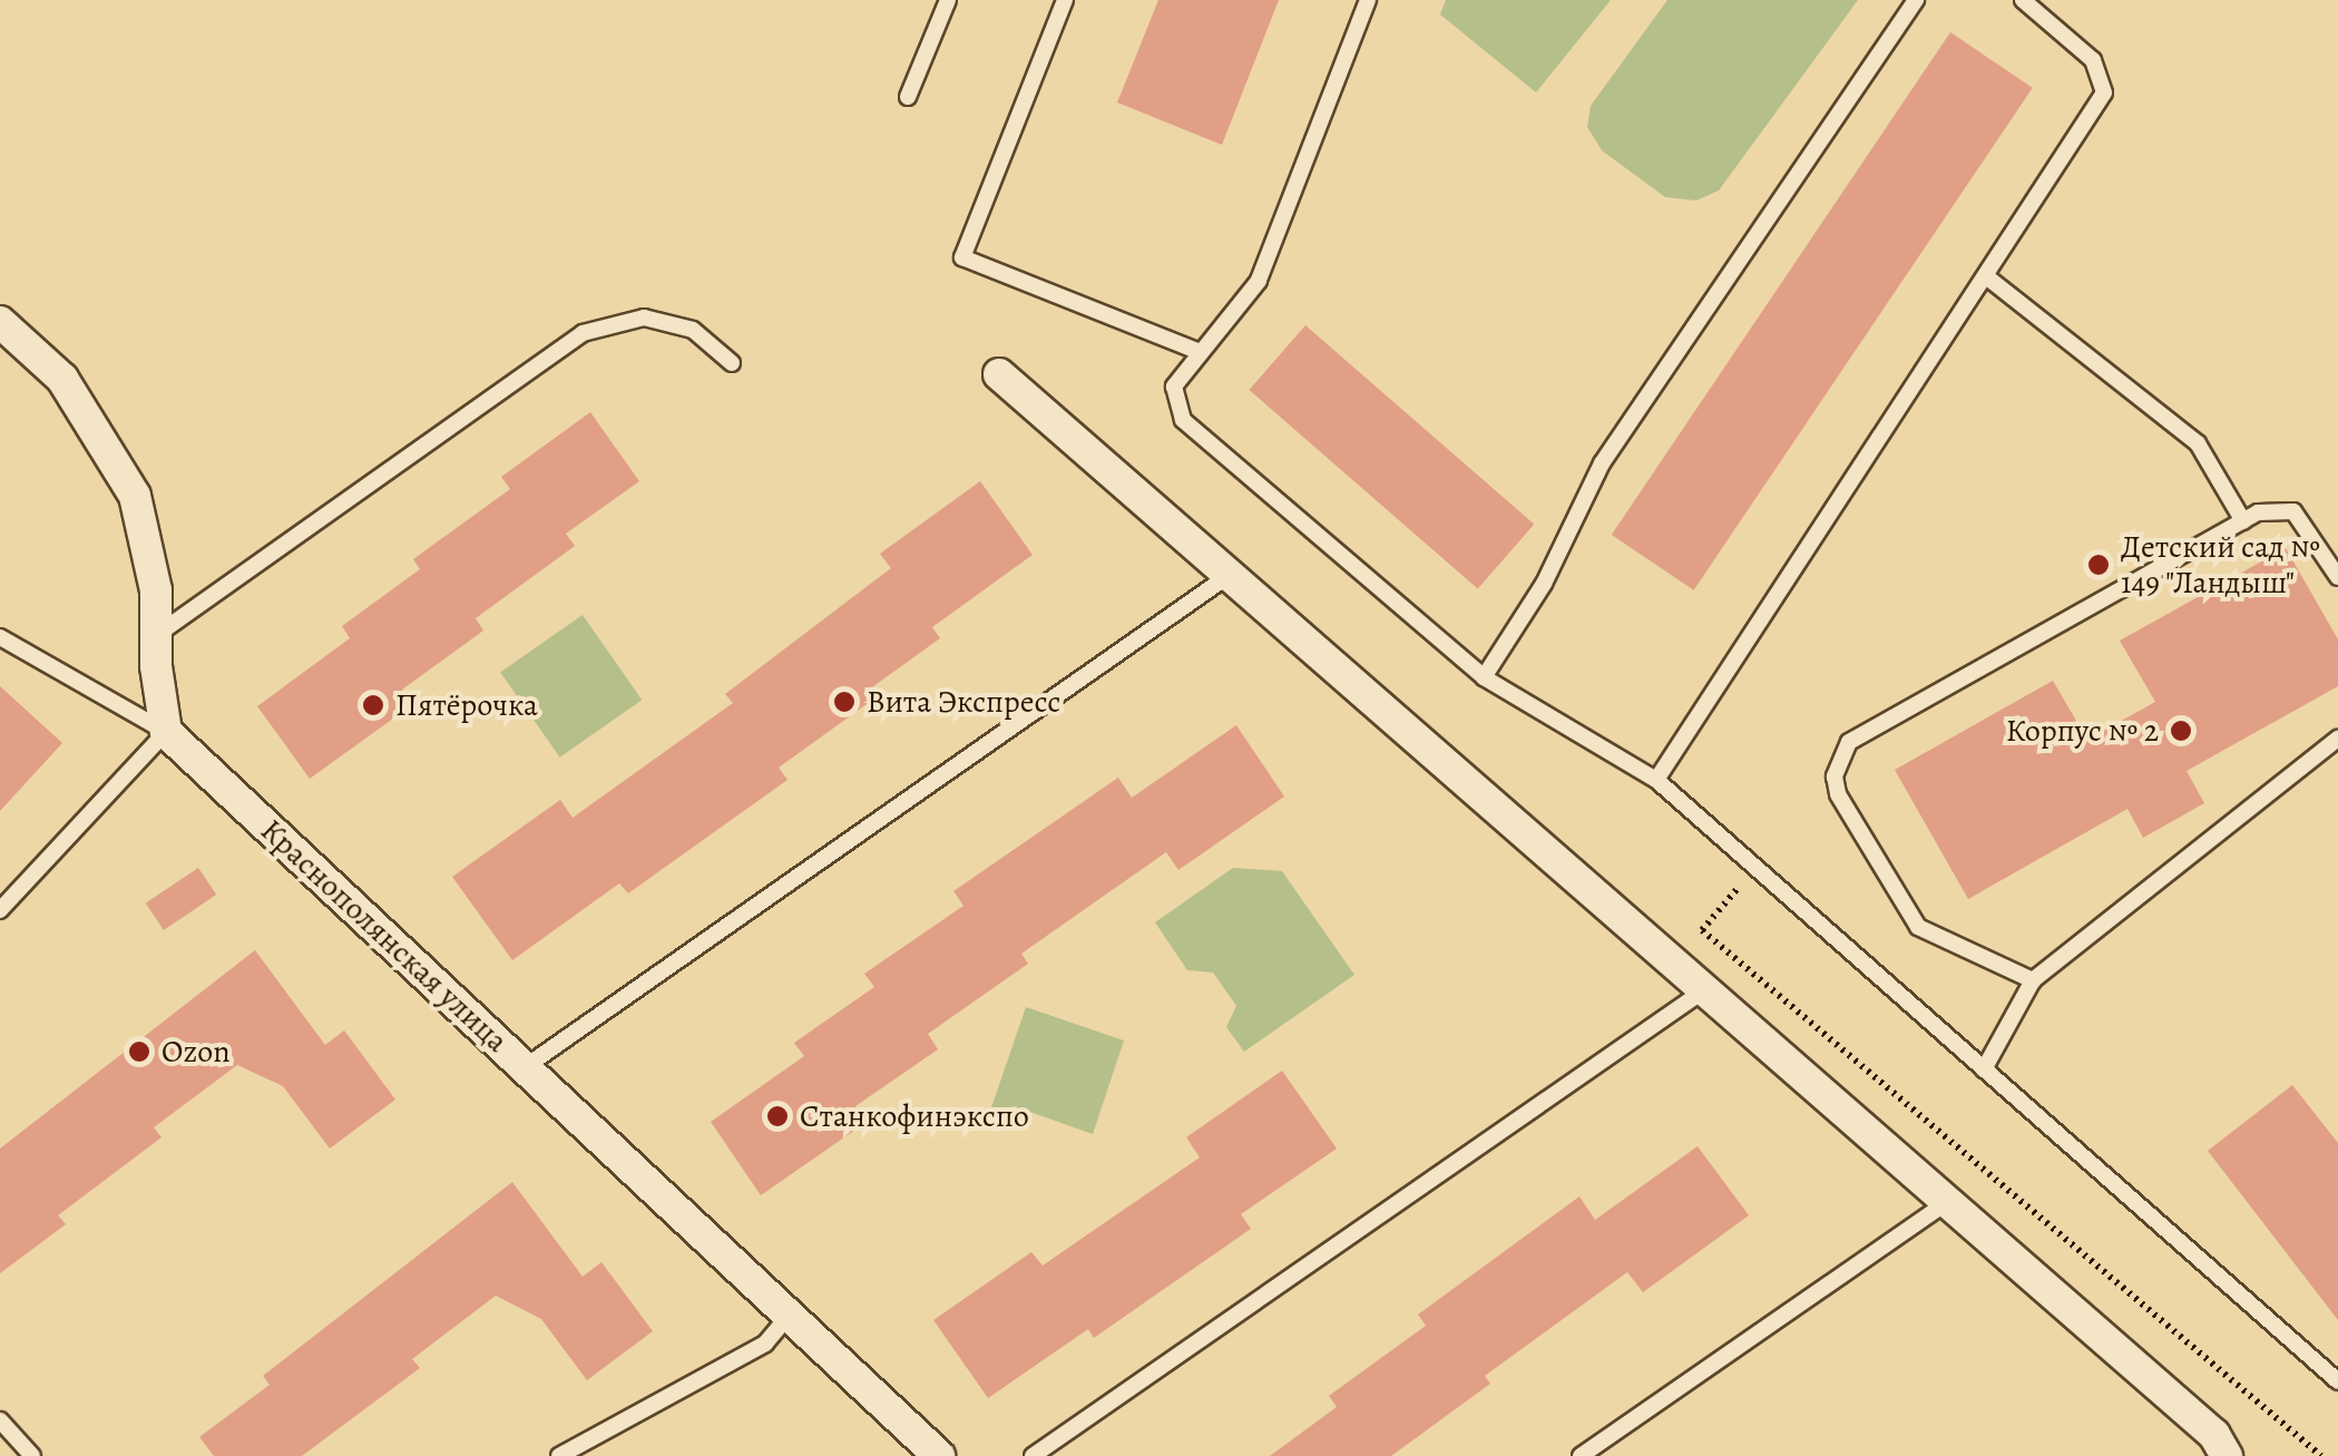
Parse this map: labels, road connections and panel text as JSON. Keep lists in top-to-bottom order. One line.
{"streets":{"street":["Краснополянская улица"]},"places":["Детский сад № 149 \"Ландыш\"","Вита Экспресс","Пятёрочка","Корпус № 2","Ozon","Станкофинэкспо"]}
